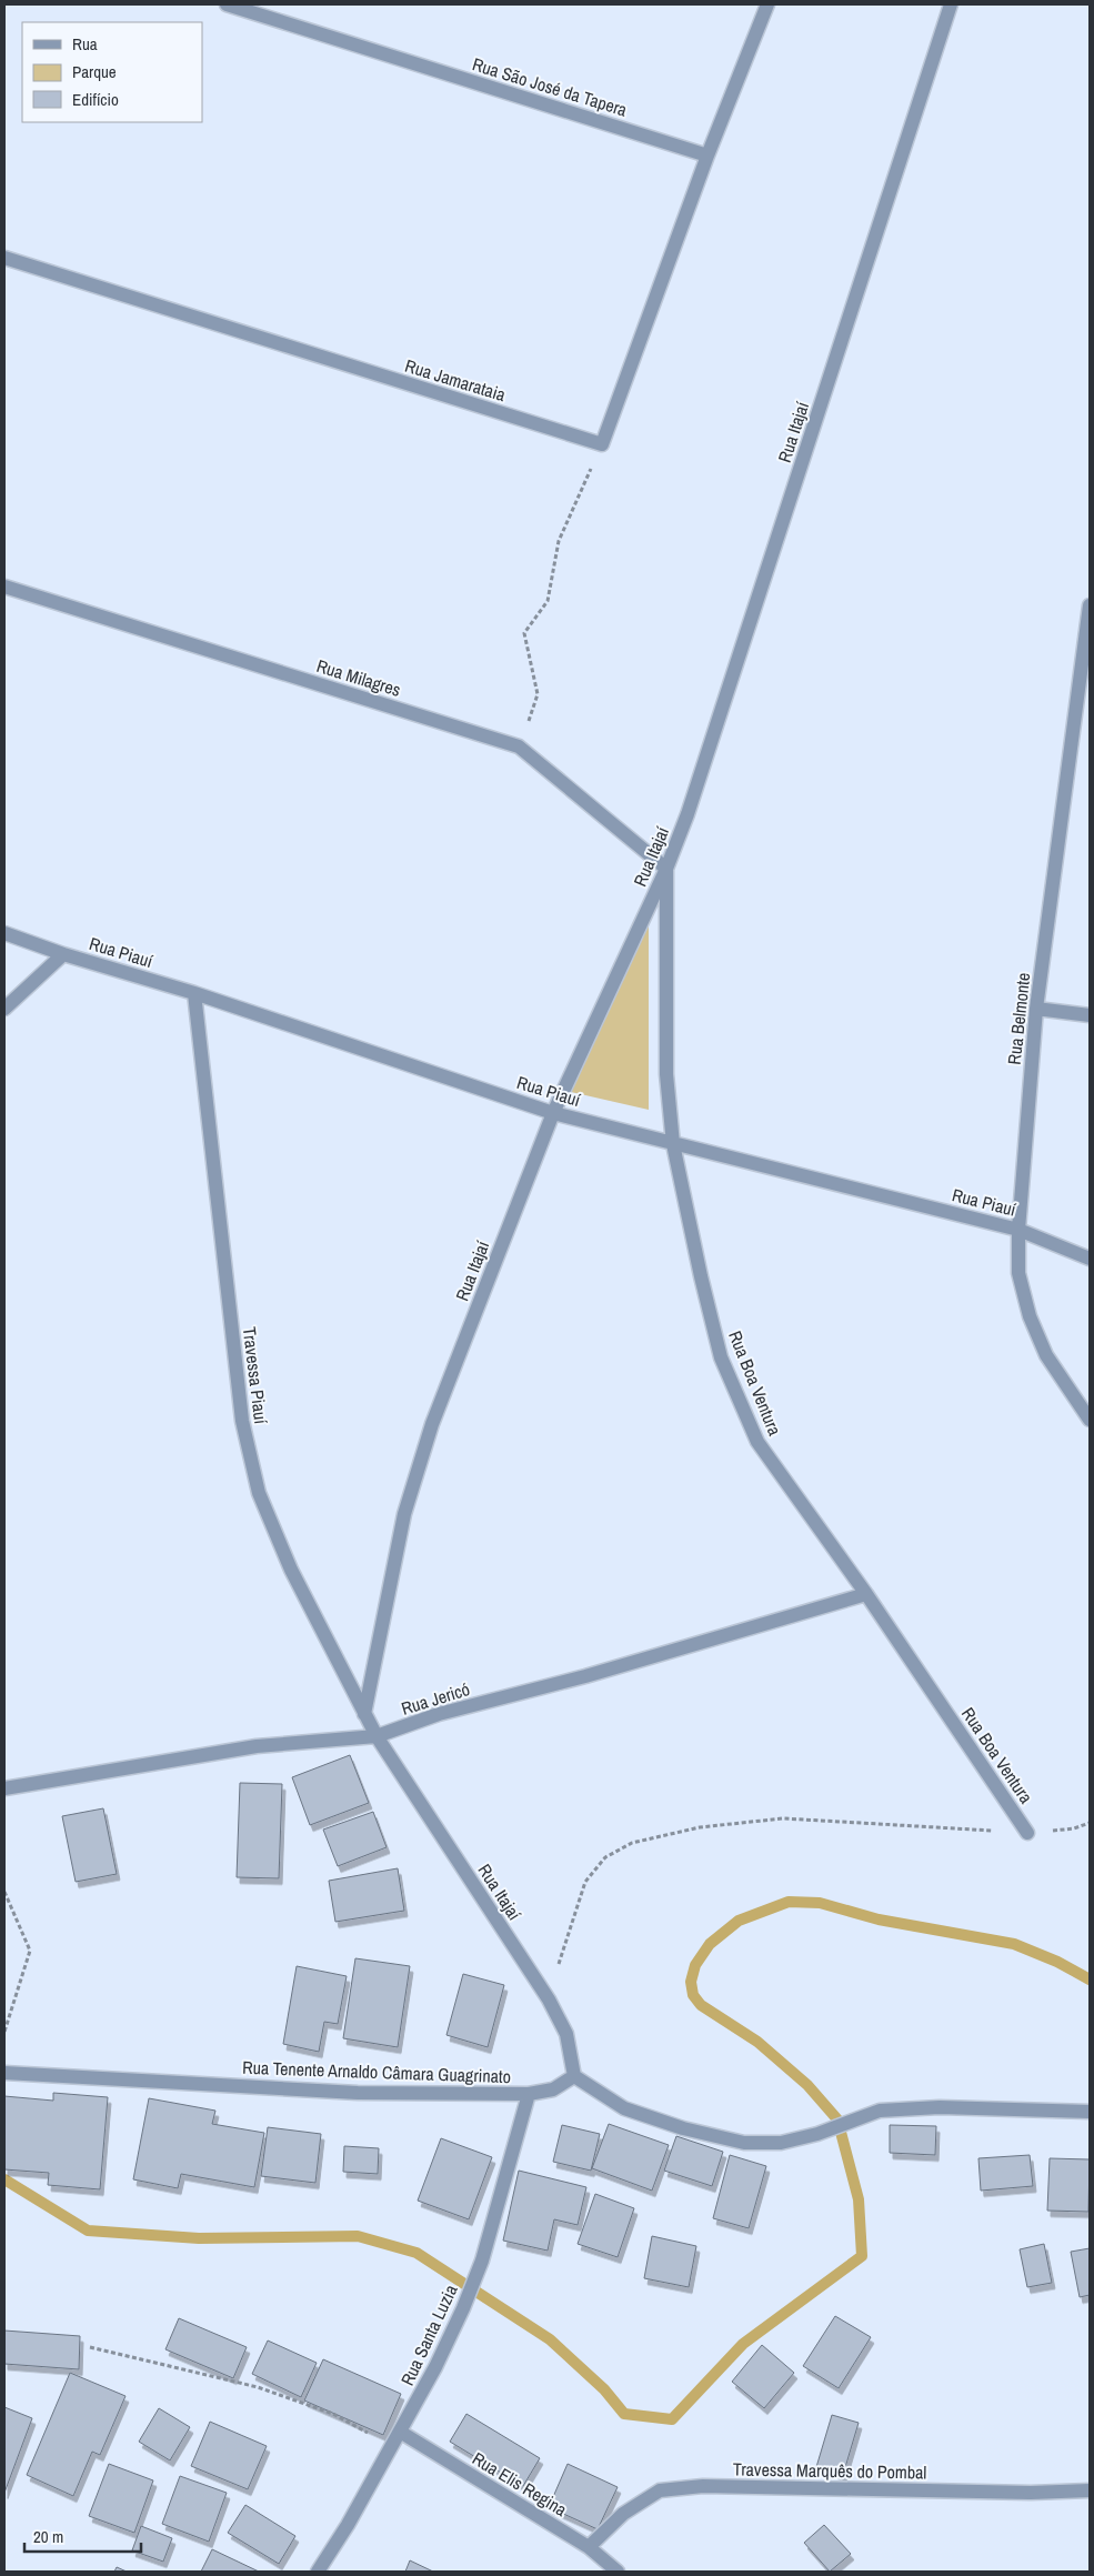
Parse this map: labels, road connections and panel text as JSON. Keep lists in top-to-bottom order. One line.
{"streets":{"street":["Rua São José da Tapera","Rua Jamarataia","Rua Itajaí","Rua Milagres","Rua Piauí","Rua Belmonte","Travessa Piauí","Rua Boa Ventura","Rua Jericó","Rua Tenente Arnaldo Câmara Guagrinato","Rua Santa Luzia","Travessa Marquês do Pombal","Rua Elis Regina"]},"crossings":[["Rua Itajaí","Rua Milagres"],["Rua Itajaí","Rua Piauí"],["Rua Itajaí","Travessa Piauí"],["Rua Itajaí","Rua Boa Ventura"],["Rua Itajaí","Rua Jericó"],["Rua Itajaí","Rua Tenente Arnaldo Câmara Guagrinato"],["Rua Milagres","Rua Boa Ventura"],["Rua Piauí","Rua Belmonte"],["Rua Piauí","Travessa Piauí"],["Rua Piauí","Rua Boa Ventura"],["Travessa Piauí","Rua Jericó"],["Rua Boa Ventura","Rua Jericó"],["Rua Tenente Arnaldo Câmara Guagrinato","Rua Santa Luzia"],["Rua Santa Luzia","Rua Elis Regina"],["Travessa Marquês do Pombal","Rua Elis Regina"]],"legend":["Rua","Parque","Edifício"],"scale_bar":"20 m"}
